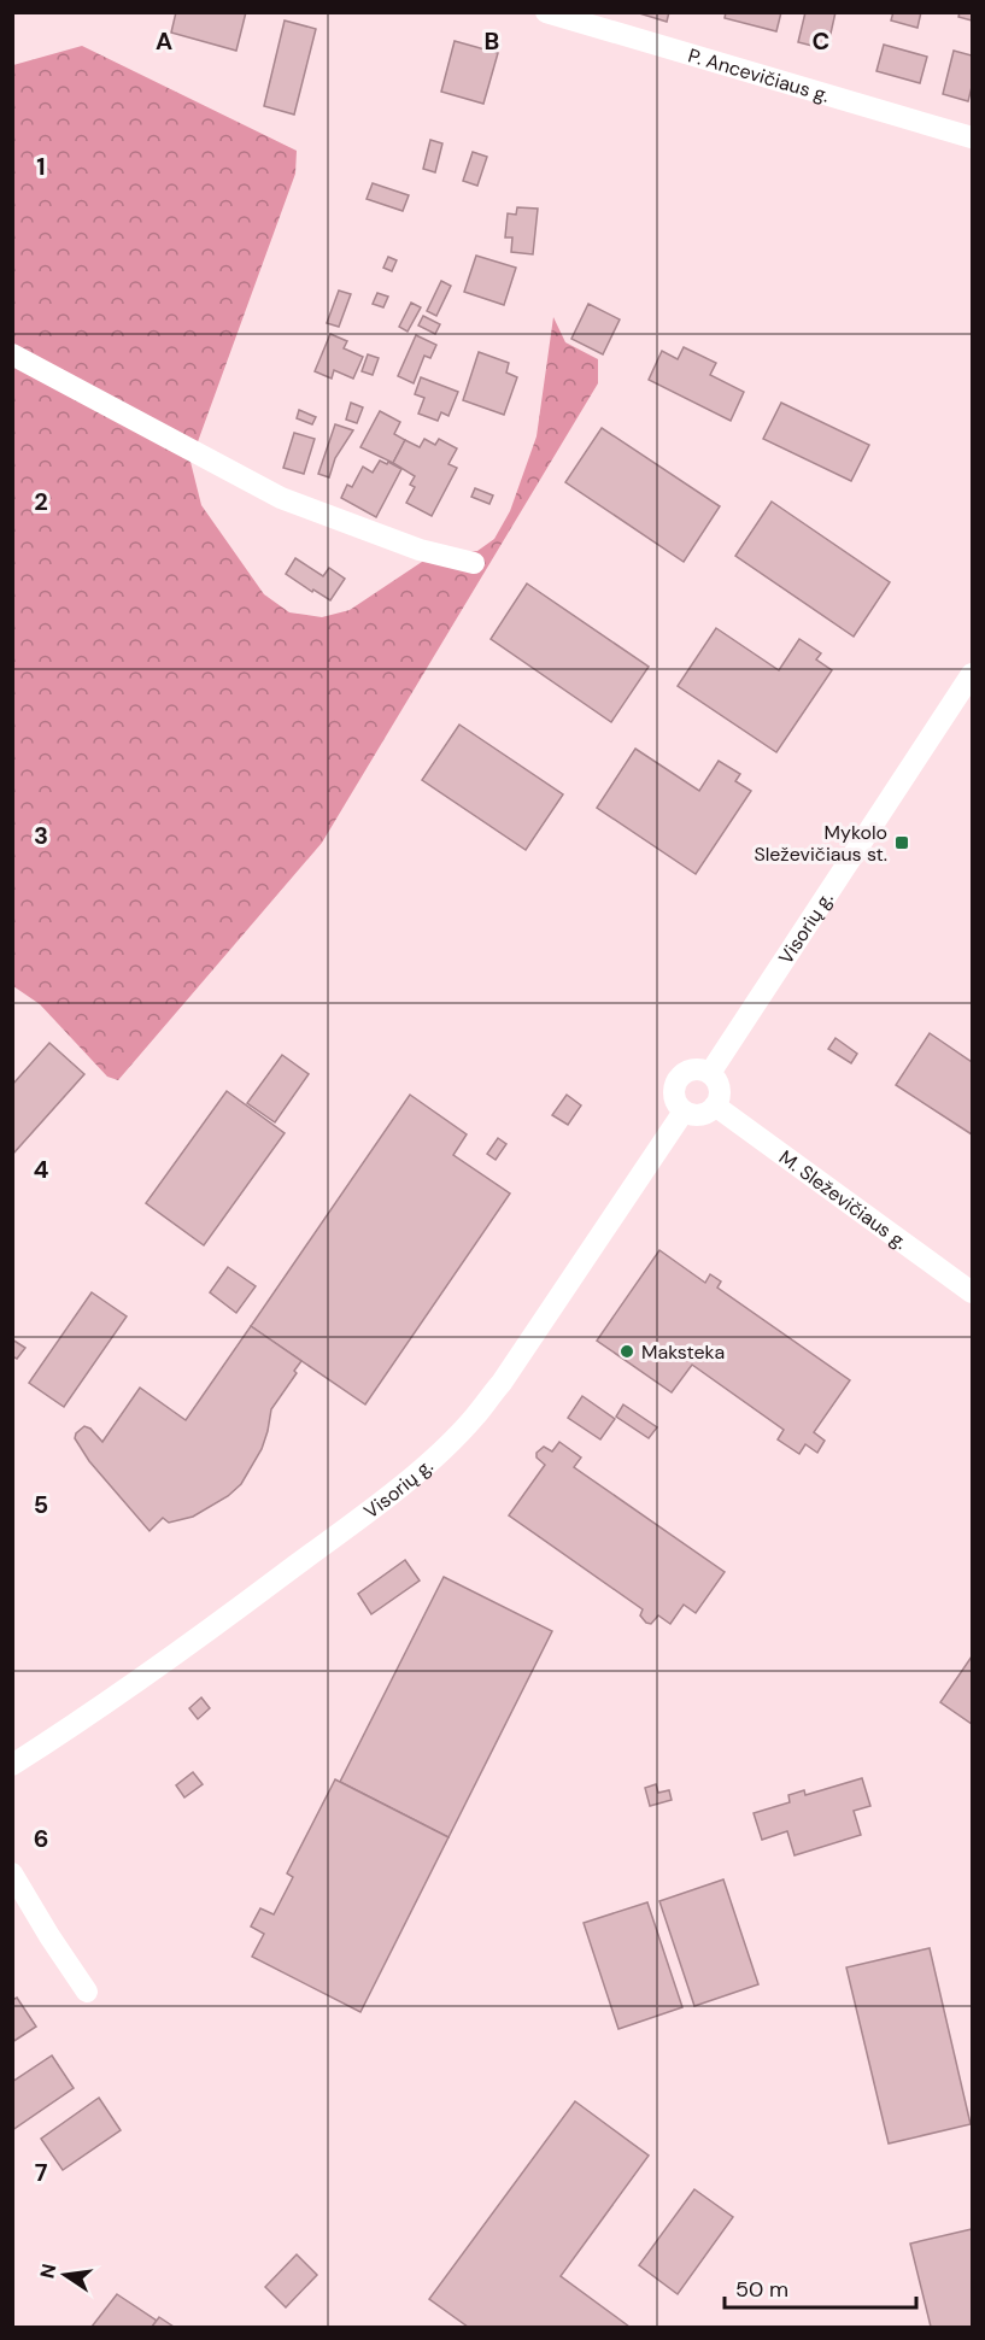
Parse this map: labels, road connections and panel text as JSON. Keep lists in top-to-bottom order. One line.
{"streets":{"street":["P. Ancevičiaus g.","Visorių g.","M. Sleževičiaus g."]},"crossings":[["Visorių g.","M. Sleževičiaus g."]],"places":{"transit":["Mykolo Sleževičiaus st."],"other":["Maksteka"]},"scale_bar":"50 m","north":"left","grid":{"columns":["A","B","C"],"rows":["1","2","3","4","5","6","7"]}}
